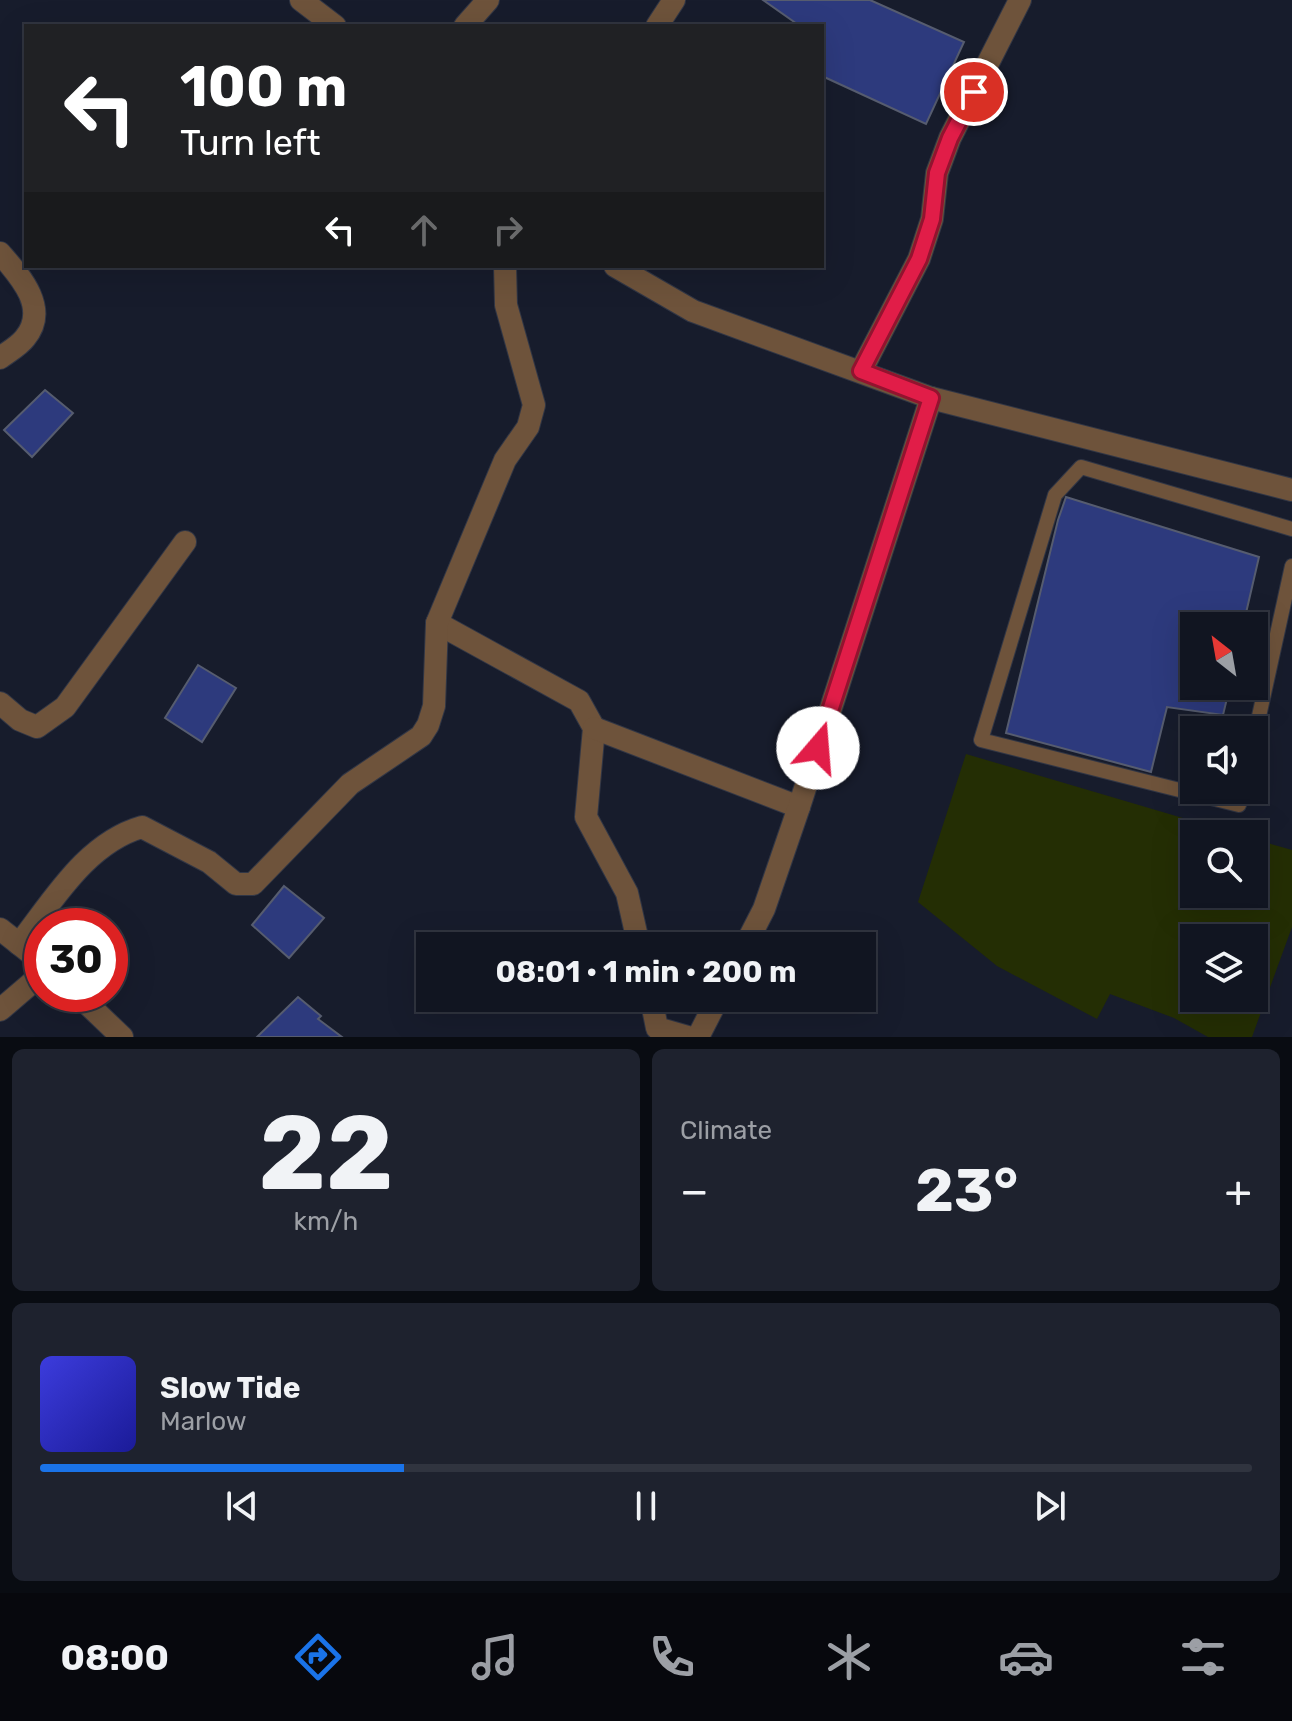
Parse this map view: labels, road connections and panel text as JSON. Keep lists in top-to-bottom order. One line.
{"north":"top left","page":{"turn":["100 m","Turn left"],"limit":"30","trip":"08:01 · 1 min · 200 m","tile":[["22","km/h"],"Climate"],"heat":["−","23°","+"],"song":["Slow Tide","Marlow"],"tabs":"08:00"}}
